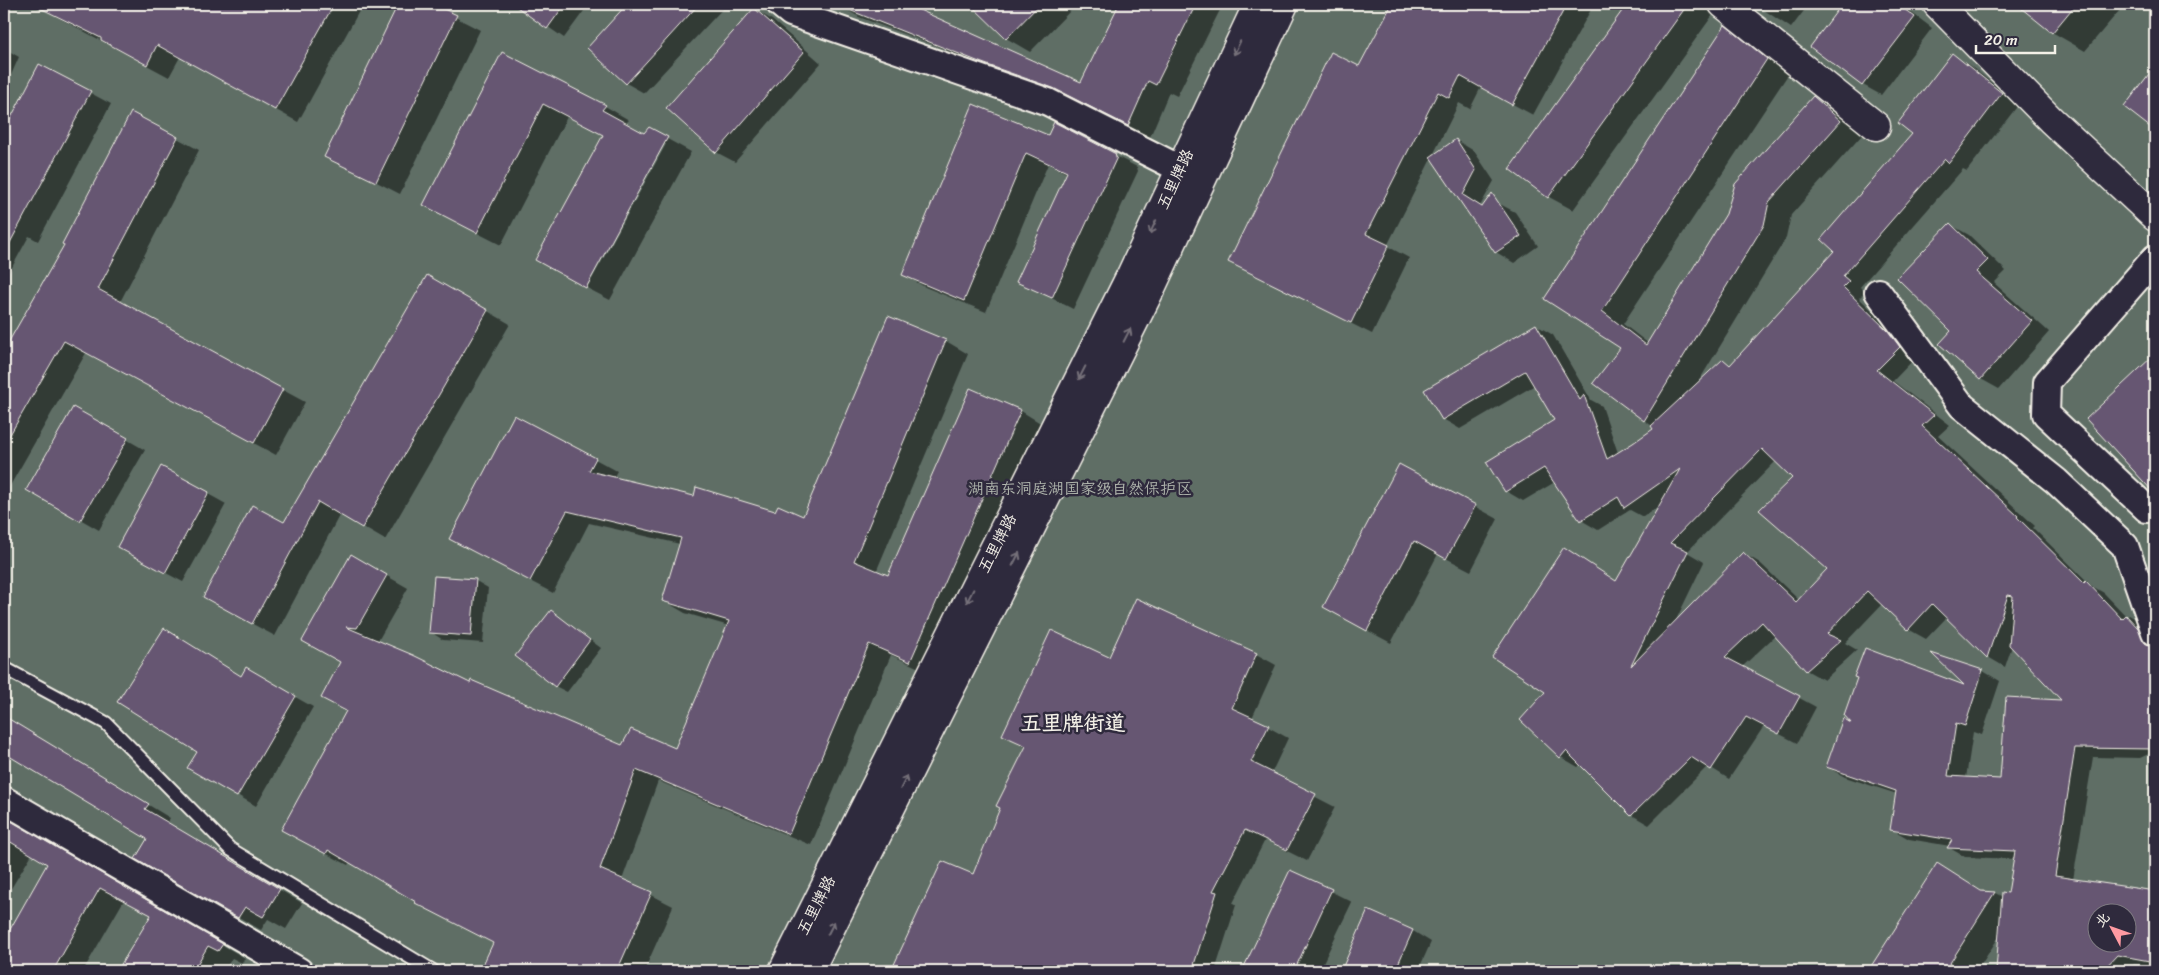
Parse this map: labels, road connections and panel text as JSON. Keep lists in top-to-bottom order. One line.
{"streets":{"main road":["五里牌路"]},"districts":["五里牌街道"],"parks":["湖南东洞庭湖国家级自然保护区"],"scale_bar":"20 m","north":"top left"}
